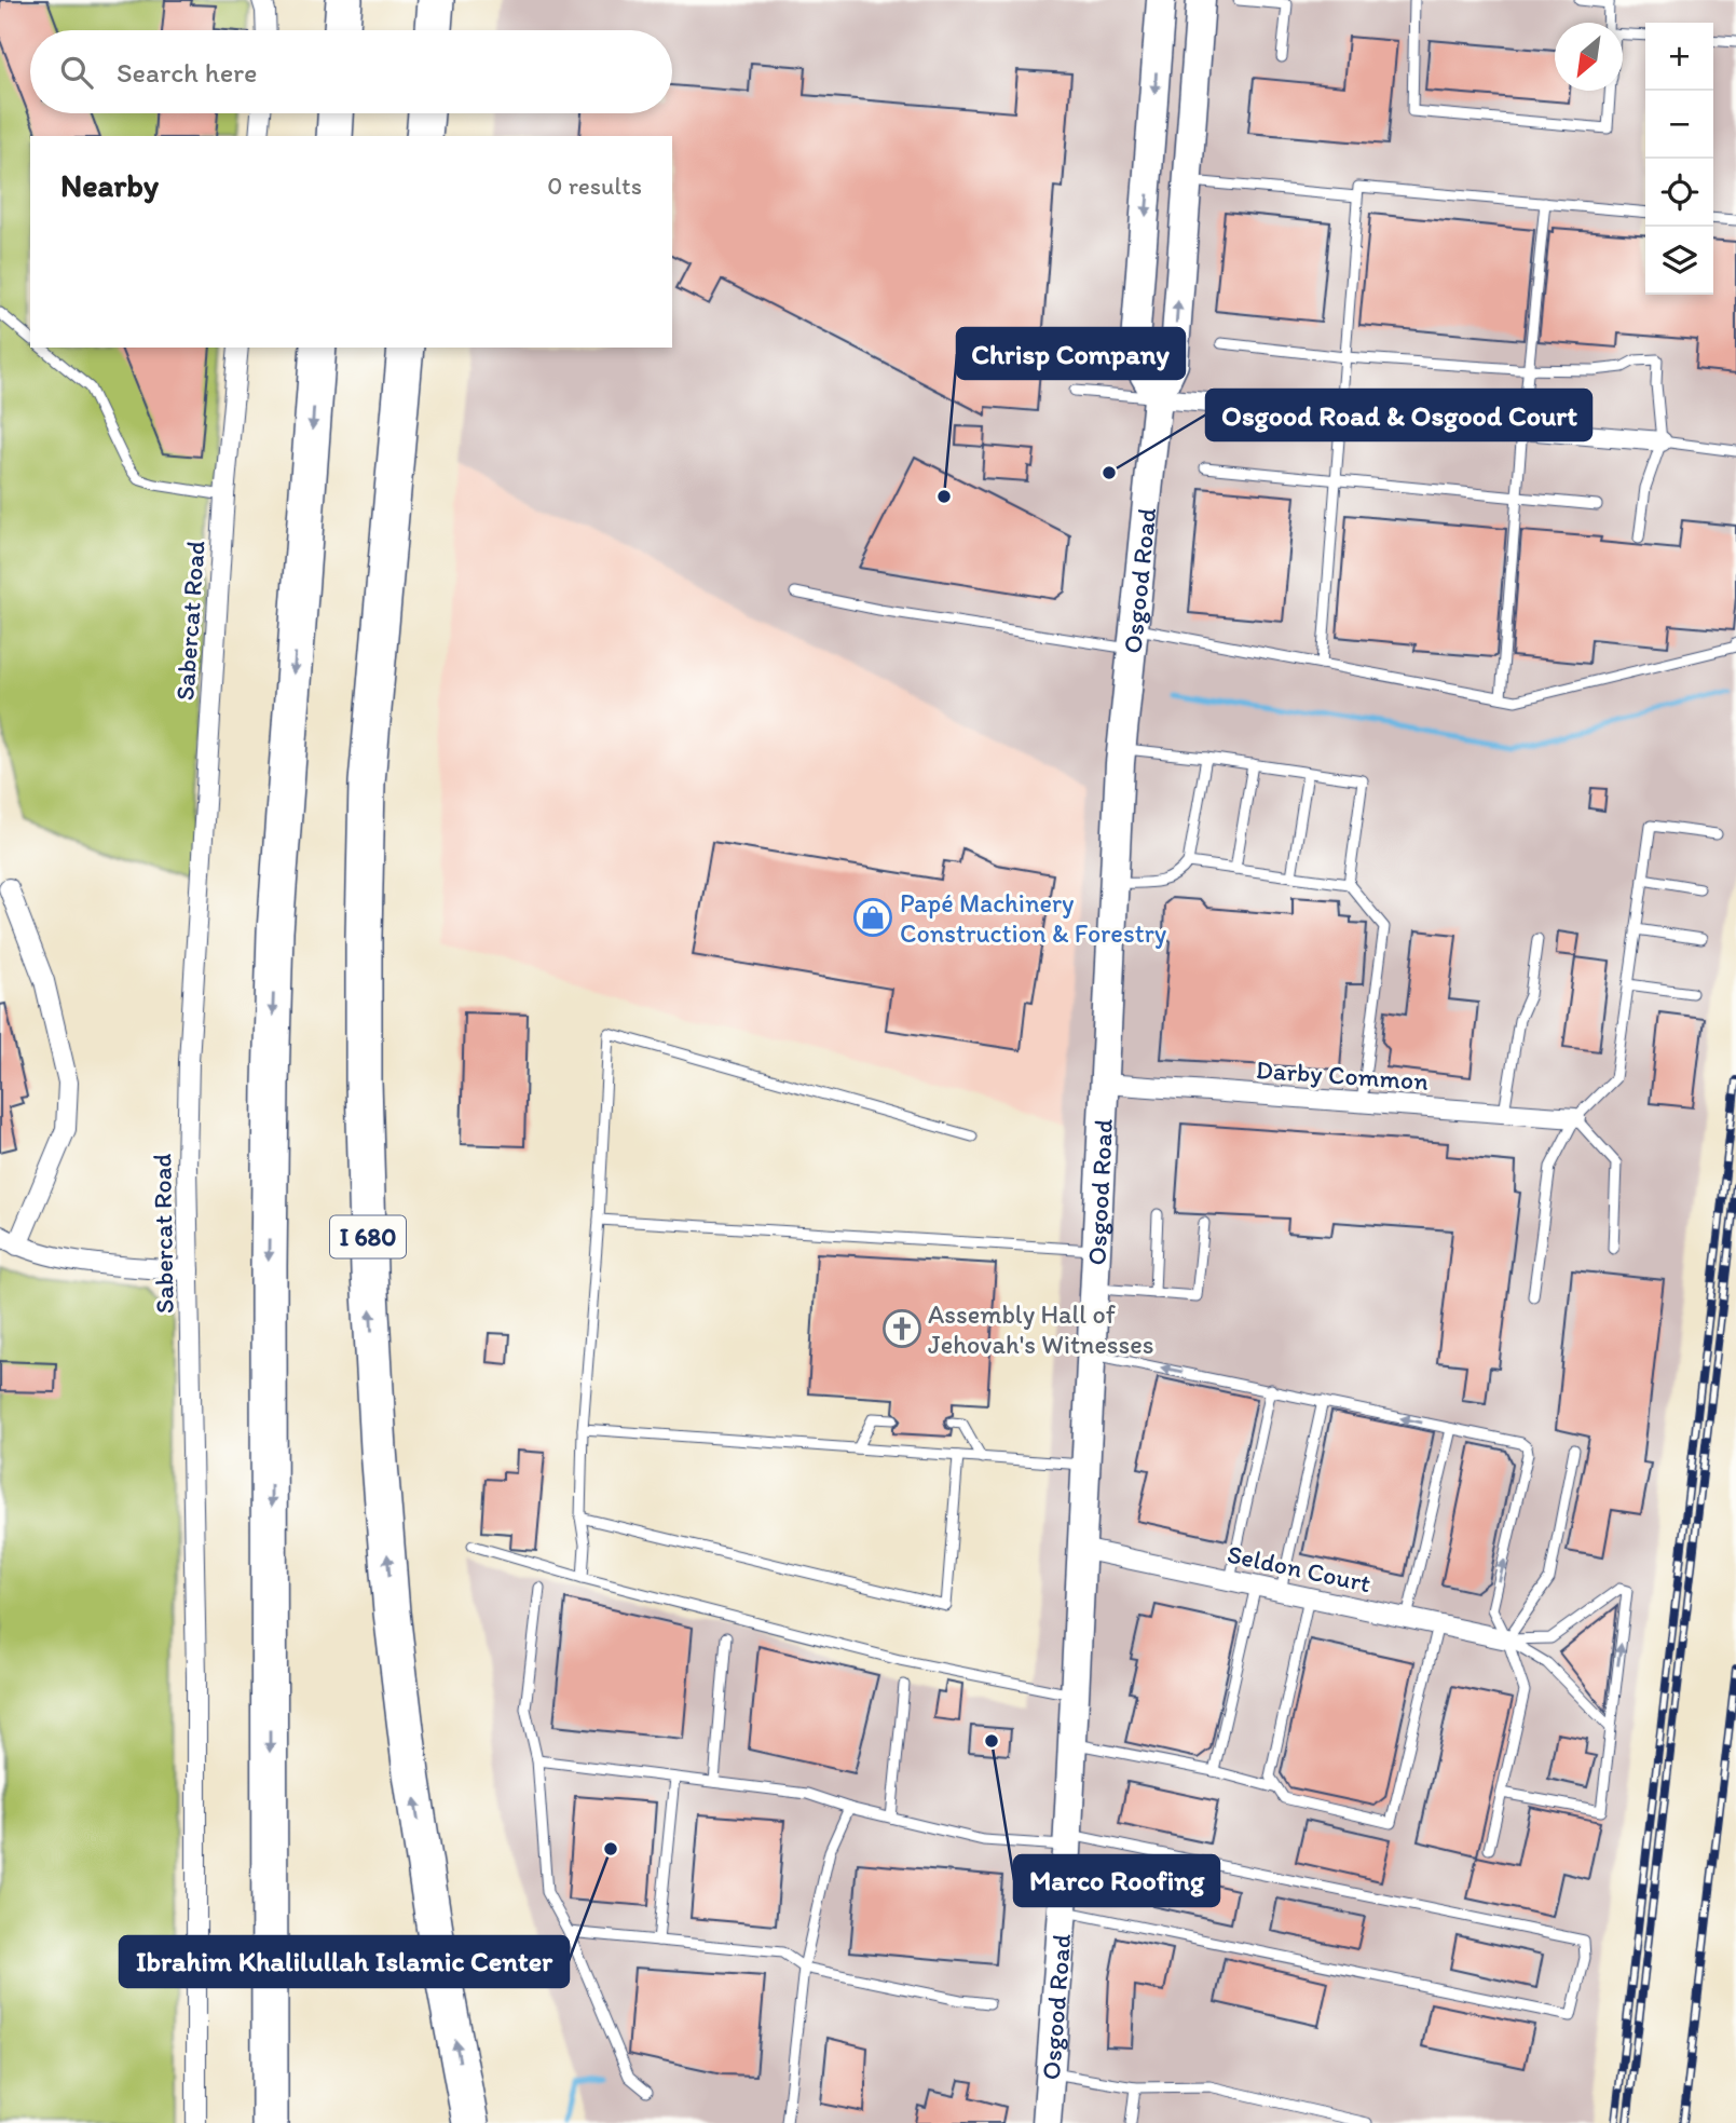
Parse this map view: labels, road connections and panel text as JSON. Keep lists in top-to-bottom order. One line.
{"streets":{"highway":["I 680"],"main road":["Osgood Road"],"street":["Sabercat Road","Darby Common","Seldon Court"]},"crossings":[["Osgood Road","Darby Common"],["Osgood Road","Seldon Court"]],"places":{"other":["Osgood Road & Osgood Court","Chrisp Company","Marco Roofing","Ibrahim Khalilullah Islamic Center"],"shop":["Papé Machinery Construction & Forestry"],"church":["Assembly Hall of Jehovah's Witnesses"]},"north":"bottom left","page":{"map_buttons":["+","−"],"search":"Search here","heading":["Nearby","0 results"]}}
